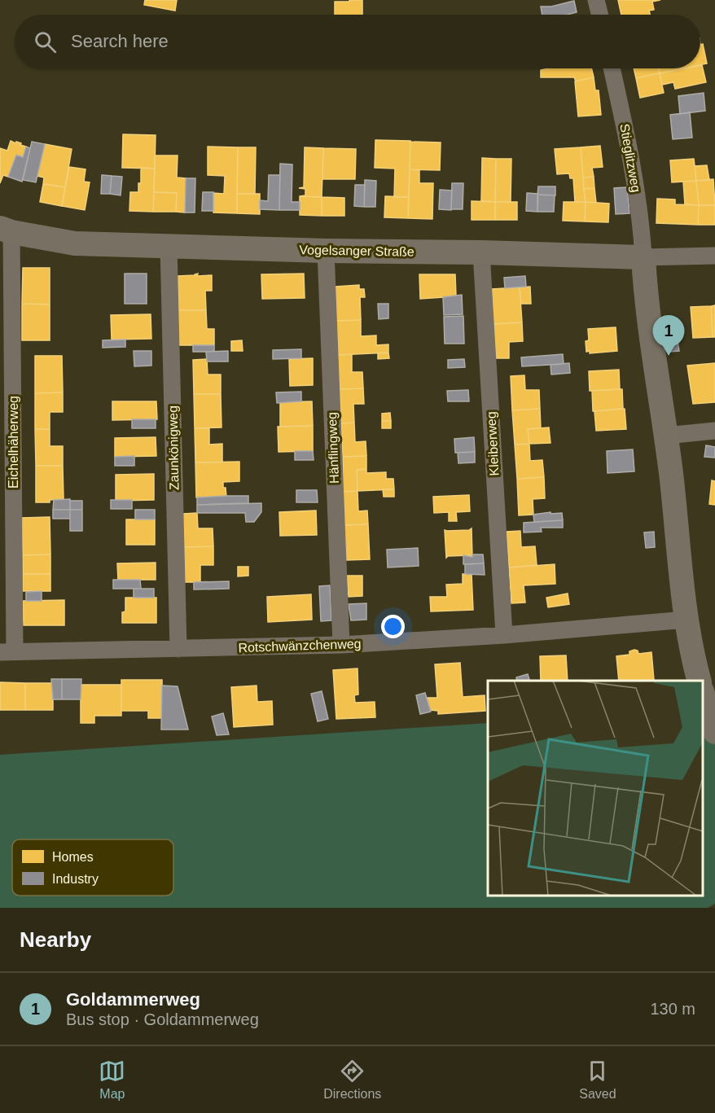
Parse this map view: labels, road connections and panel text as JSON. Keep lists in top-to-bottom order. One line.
{"streets":{"street":["Stieglitzweg","Vogelsanger Straße","Eichelhäherweg","Kleiberweg","Zaunkönigweg","Hänflingweg","Rotschwänzchenweg"]},"crossings":[["Stieglitzweg","Vogelsanger Straße"],["Vogelsanger Straße","Eichelhäherweg"],["Vogelsanger Straße","Kleiberweg"],["Vogelsanger Straße","Zaunkönigweg"],["Vogelsanger Straße","Hänflingweg"],["Eichelhäherweg","Rotschwänzchenweg"],["Kleiberweg","Rotschwänzchenweg"],["Zaunkönigweg","Rotschwänzchenweg"],["Hänflingweg","Rotschwänzchenweg"]],"legend":["Homes","Industry"],"page":{"search":"Search here","pins":"1","heading":"Nearby","list":[{"mark":"1","name":"Goldammerweg","note":"Bus stop · Goldammerweg","value":"130 m"}],"nav":["Map","Directions","Saved"]}}
